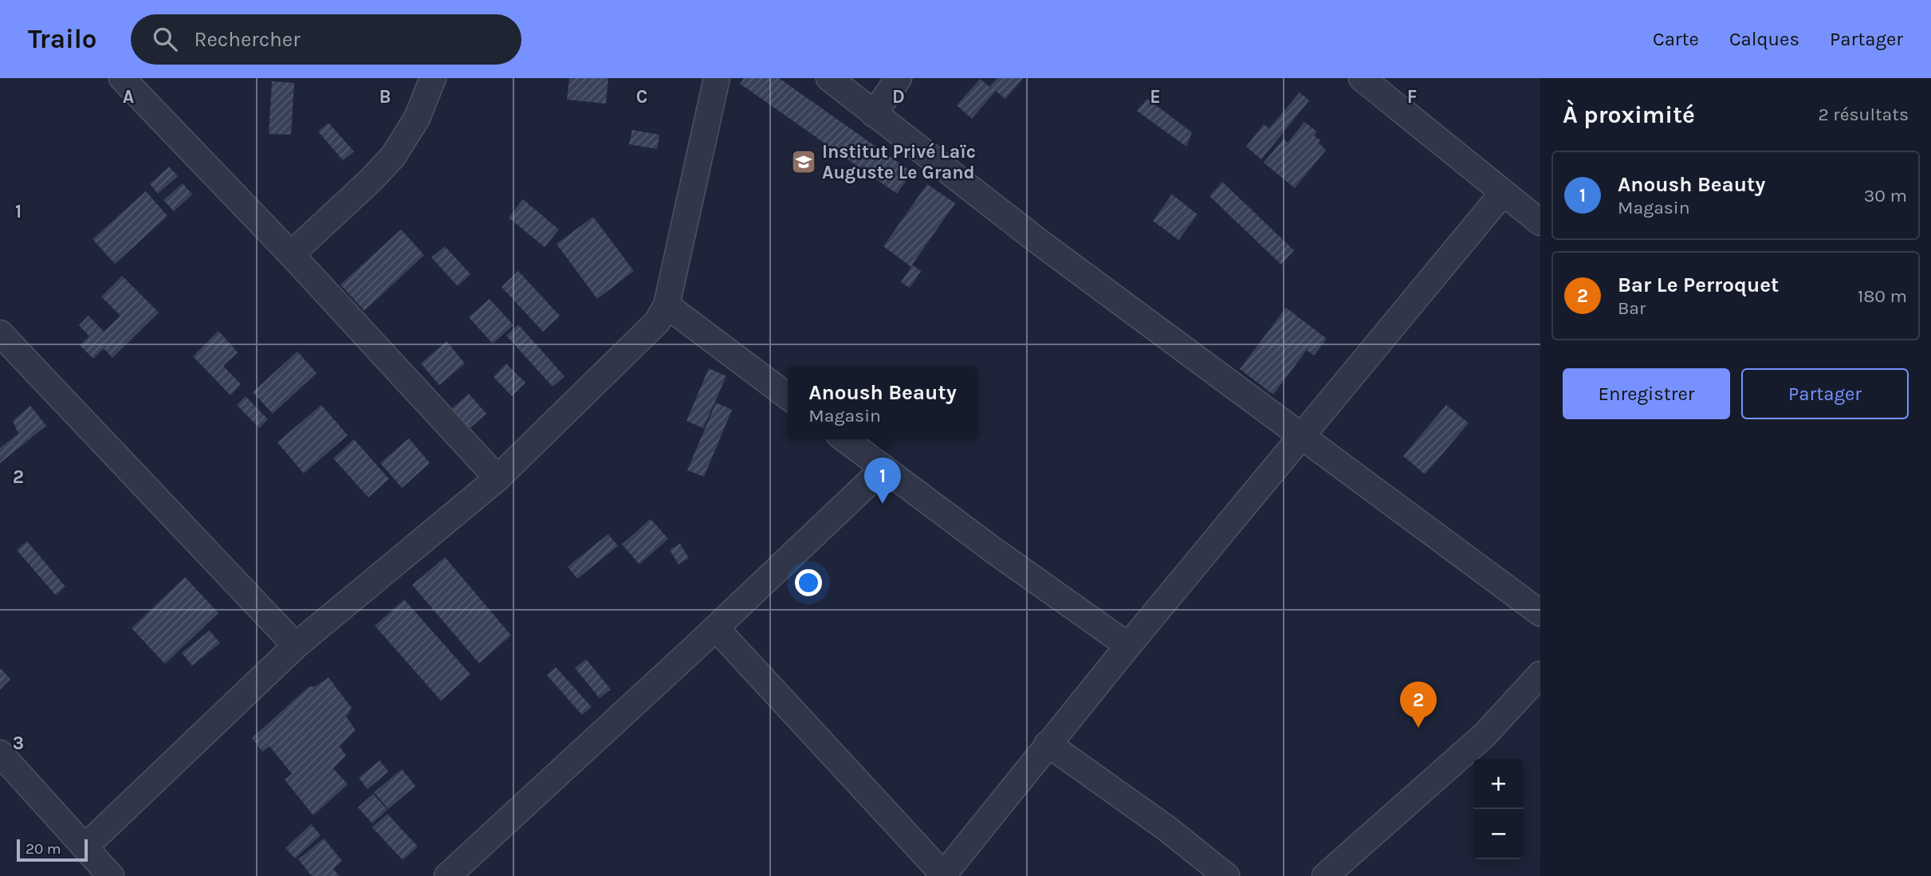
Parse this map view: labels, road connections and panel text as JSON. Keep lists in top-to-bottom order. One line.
{"places":{"school or university":["Institut Privé Laïc Auguste Le Grand"]},"scale_bar":"20 m","page":{"header":"Trailo","search":"Rechercher","nav":["Carte","Calques","Partager"],"heading":["À proximité","2 résultats"],"list":[{"mark":"1","name":"Anoush Beauty","note":"Magasin","value":"30 m"},{"mark":"2","name":"Bar Le Perroquet","note":"Bar","value":"180 m"}],"buttons":["Enregistrer","Partager"],"popup":["Anoush Beauty","Magasin"],"pins":["1","2"],"map_buttons":["+","−"],"scale":"20 m"},"grid":{"columns":["A","B","C","D","E","F"],"rows":["1","2","3"]}}
